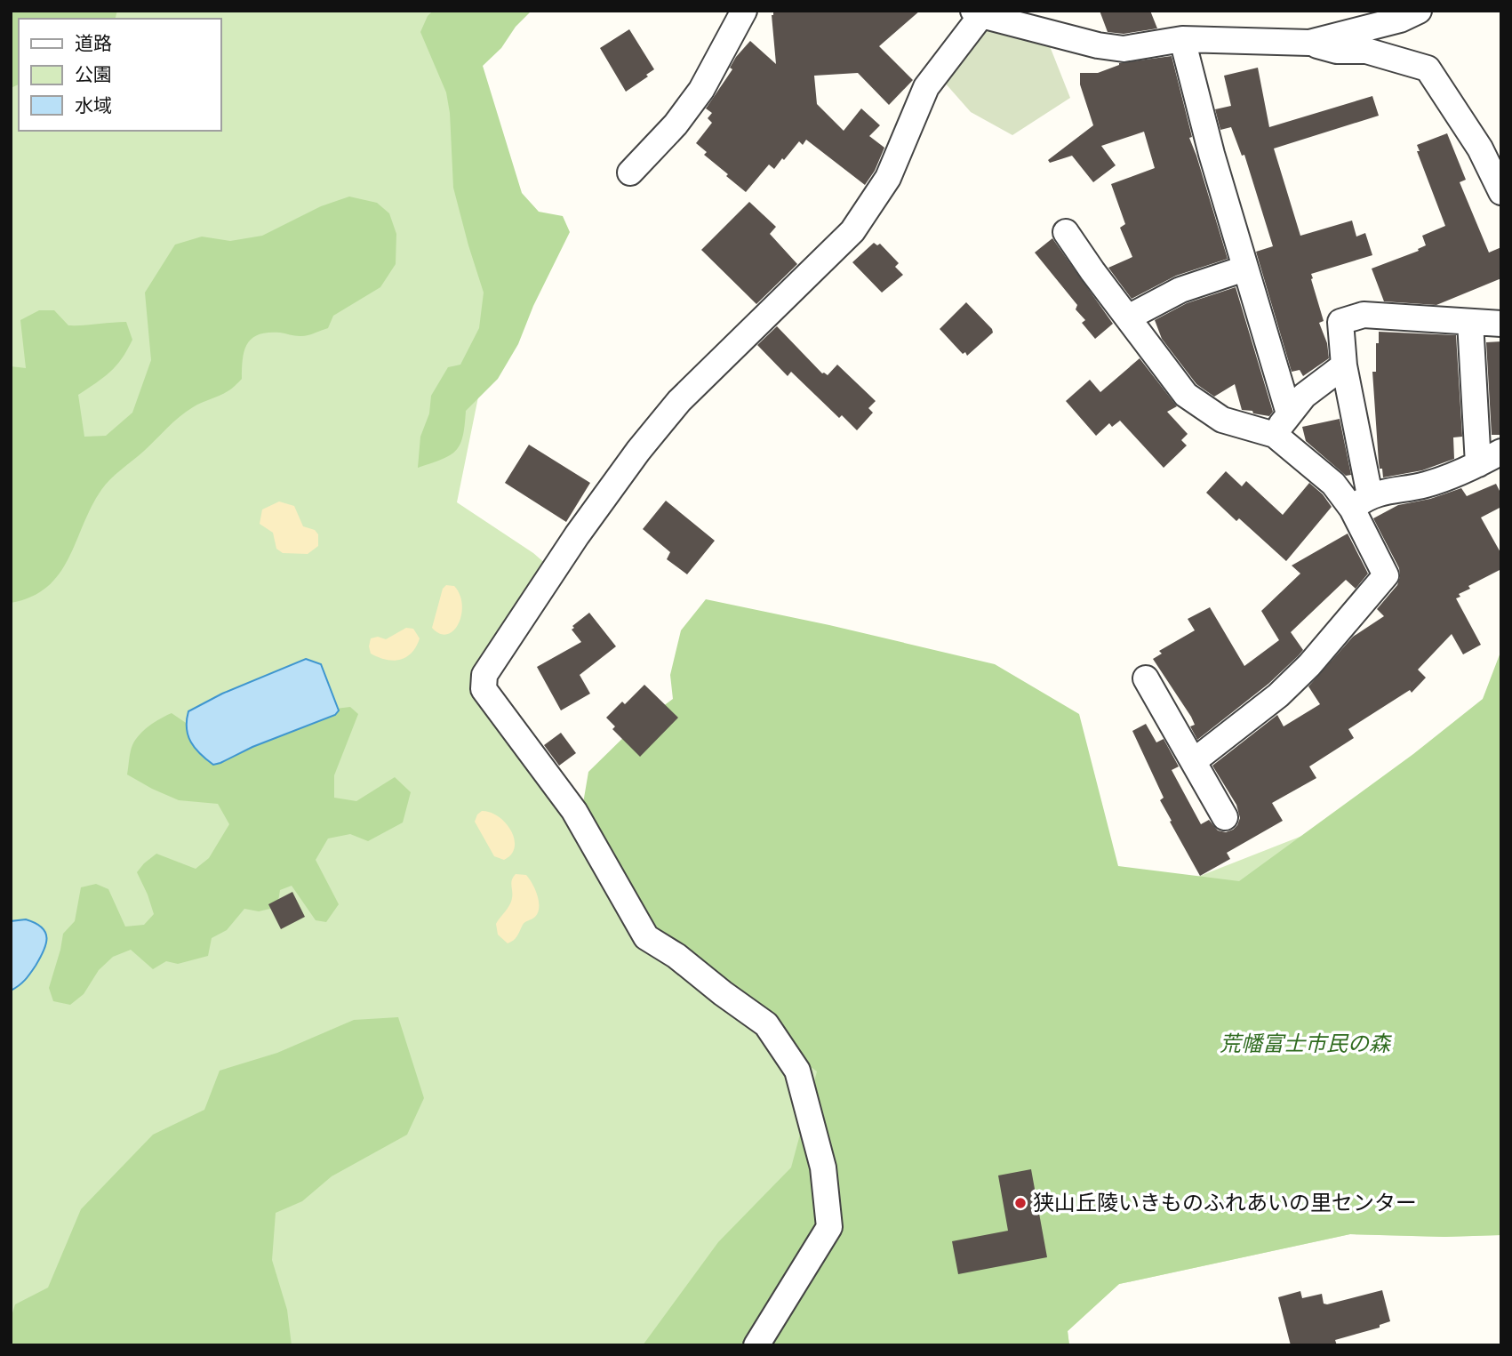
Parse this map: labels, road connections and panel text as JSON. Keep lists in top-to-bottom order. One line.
{"parks":["荒幡富士市民の森"],"places":["狭山丘陵いきものふれあいの里センター"],"legend":["道路","公園","水域"]}
